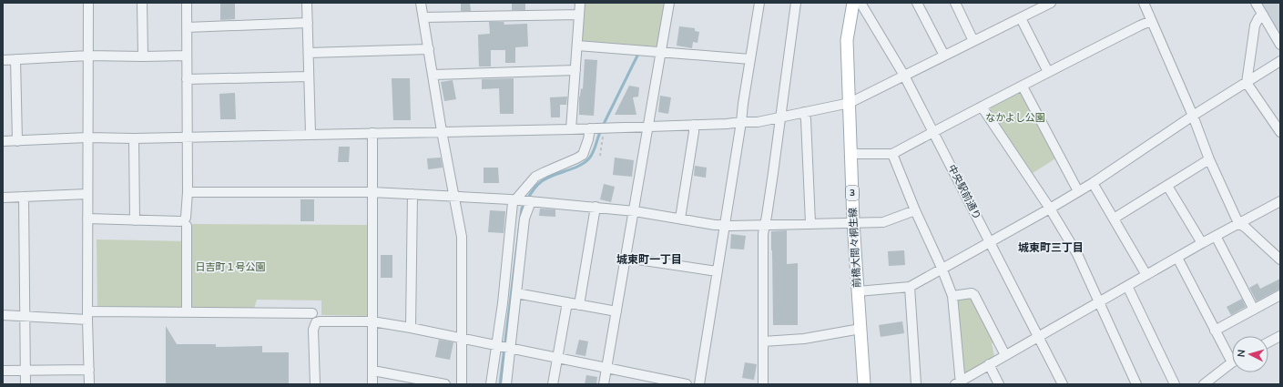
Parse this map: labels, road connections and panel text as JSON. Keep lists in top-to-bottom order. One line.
{"streets":{"main road":["3","前橋大間々桐生線"],"street":["中央駅前通り"]},"districts":["城東町三丁目","城東町一丁目"],"parks":["なかよし公園","日吉町１号公園"],"north":"left"}
